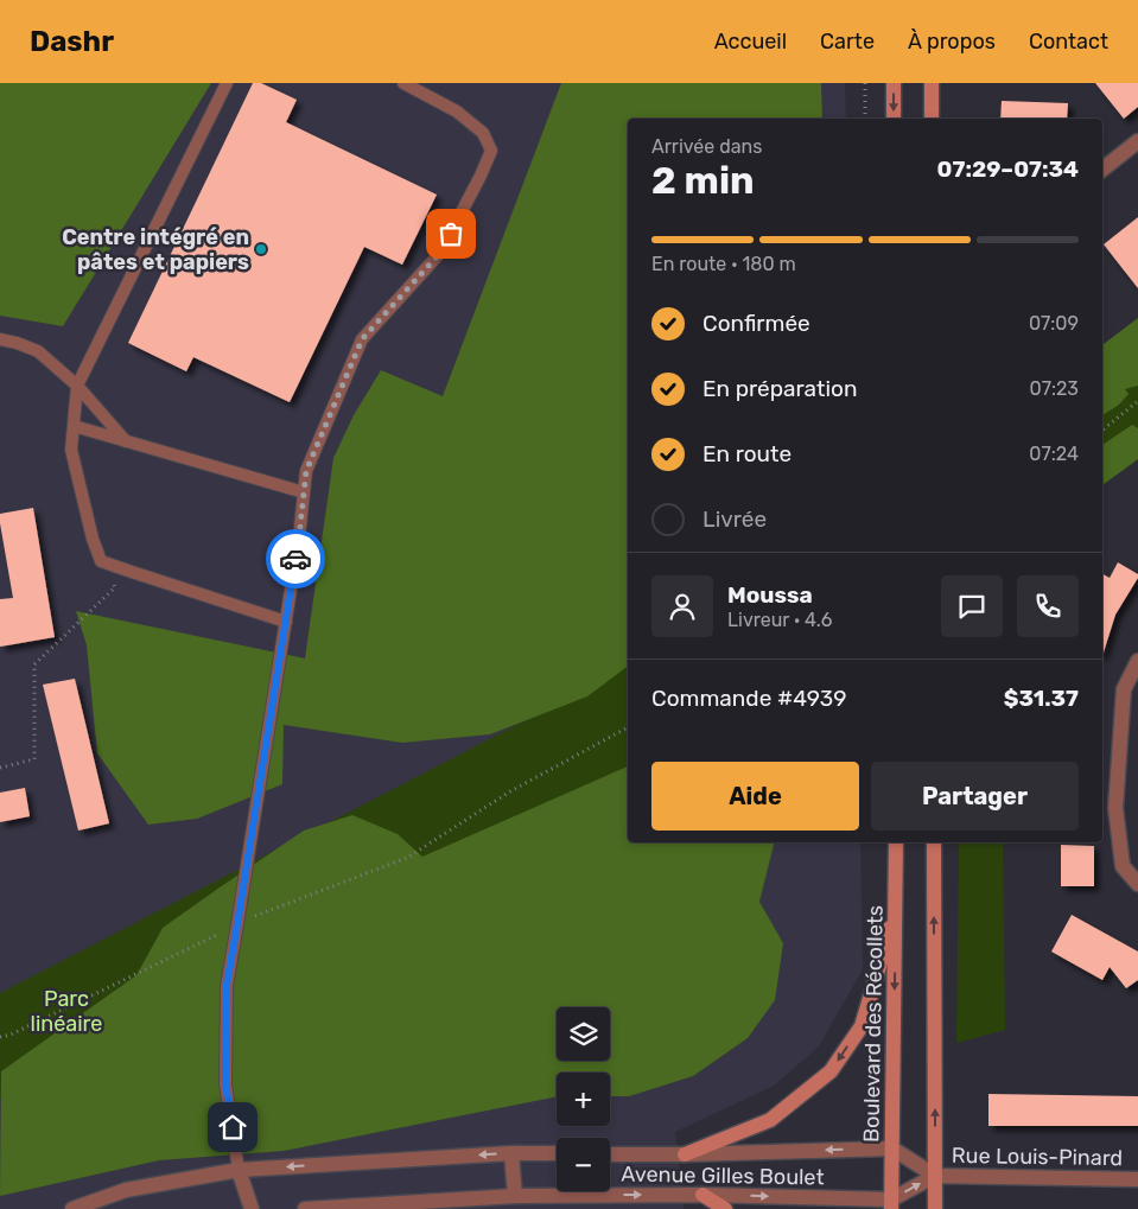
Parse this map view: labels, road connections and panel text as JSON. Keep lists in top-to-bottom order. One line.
{"streets":{"main road":["Boulevard des Récollets"],"street":["Rue Louis-Pinard","Avenue Gilles Boulet"]},"crossings":[["Boulevard des Récollets","Rue Louis-Pinard"],["Boulevard des Récollets","Avenue Gilles Boulet"],["Rue Louis-Pinard","Avenue Gilles Boulet"]],"parks":["Parc linéaire"],"places":["Centre intégré en pâtes et papiers"],"page":{"header":"Dashr","nav":["Accueil","Carte","À propos","Contact"],"heading":["2 min","Arrivée dans","07:29–07:34"],"panel":["Moussa","Livreur · 4.6","Commande #4939","$31.37"],"bar":"En route · 180 m","list":[["Confirmée","07:09"],["En préparation","07:23"],["En route","07:24"],"Livrée"],"buttons":["Aide","Partager"],"map_buttons":["+","−"]}}
